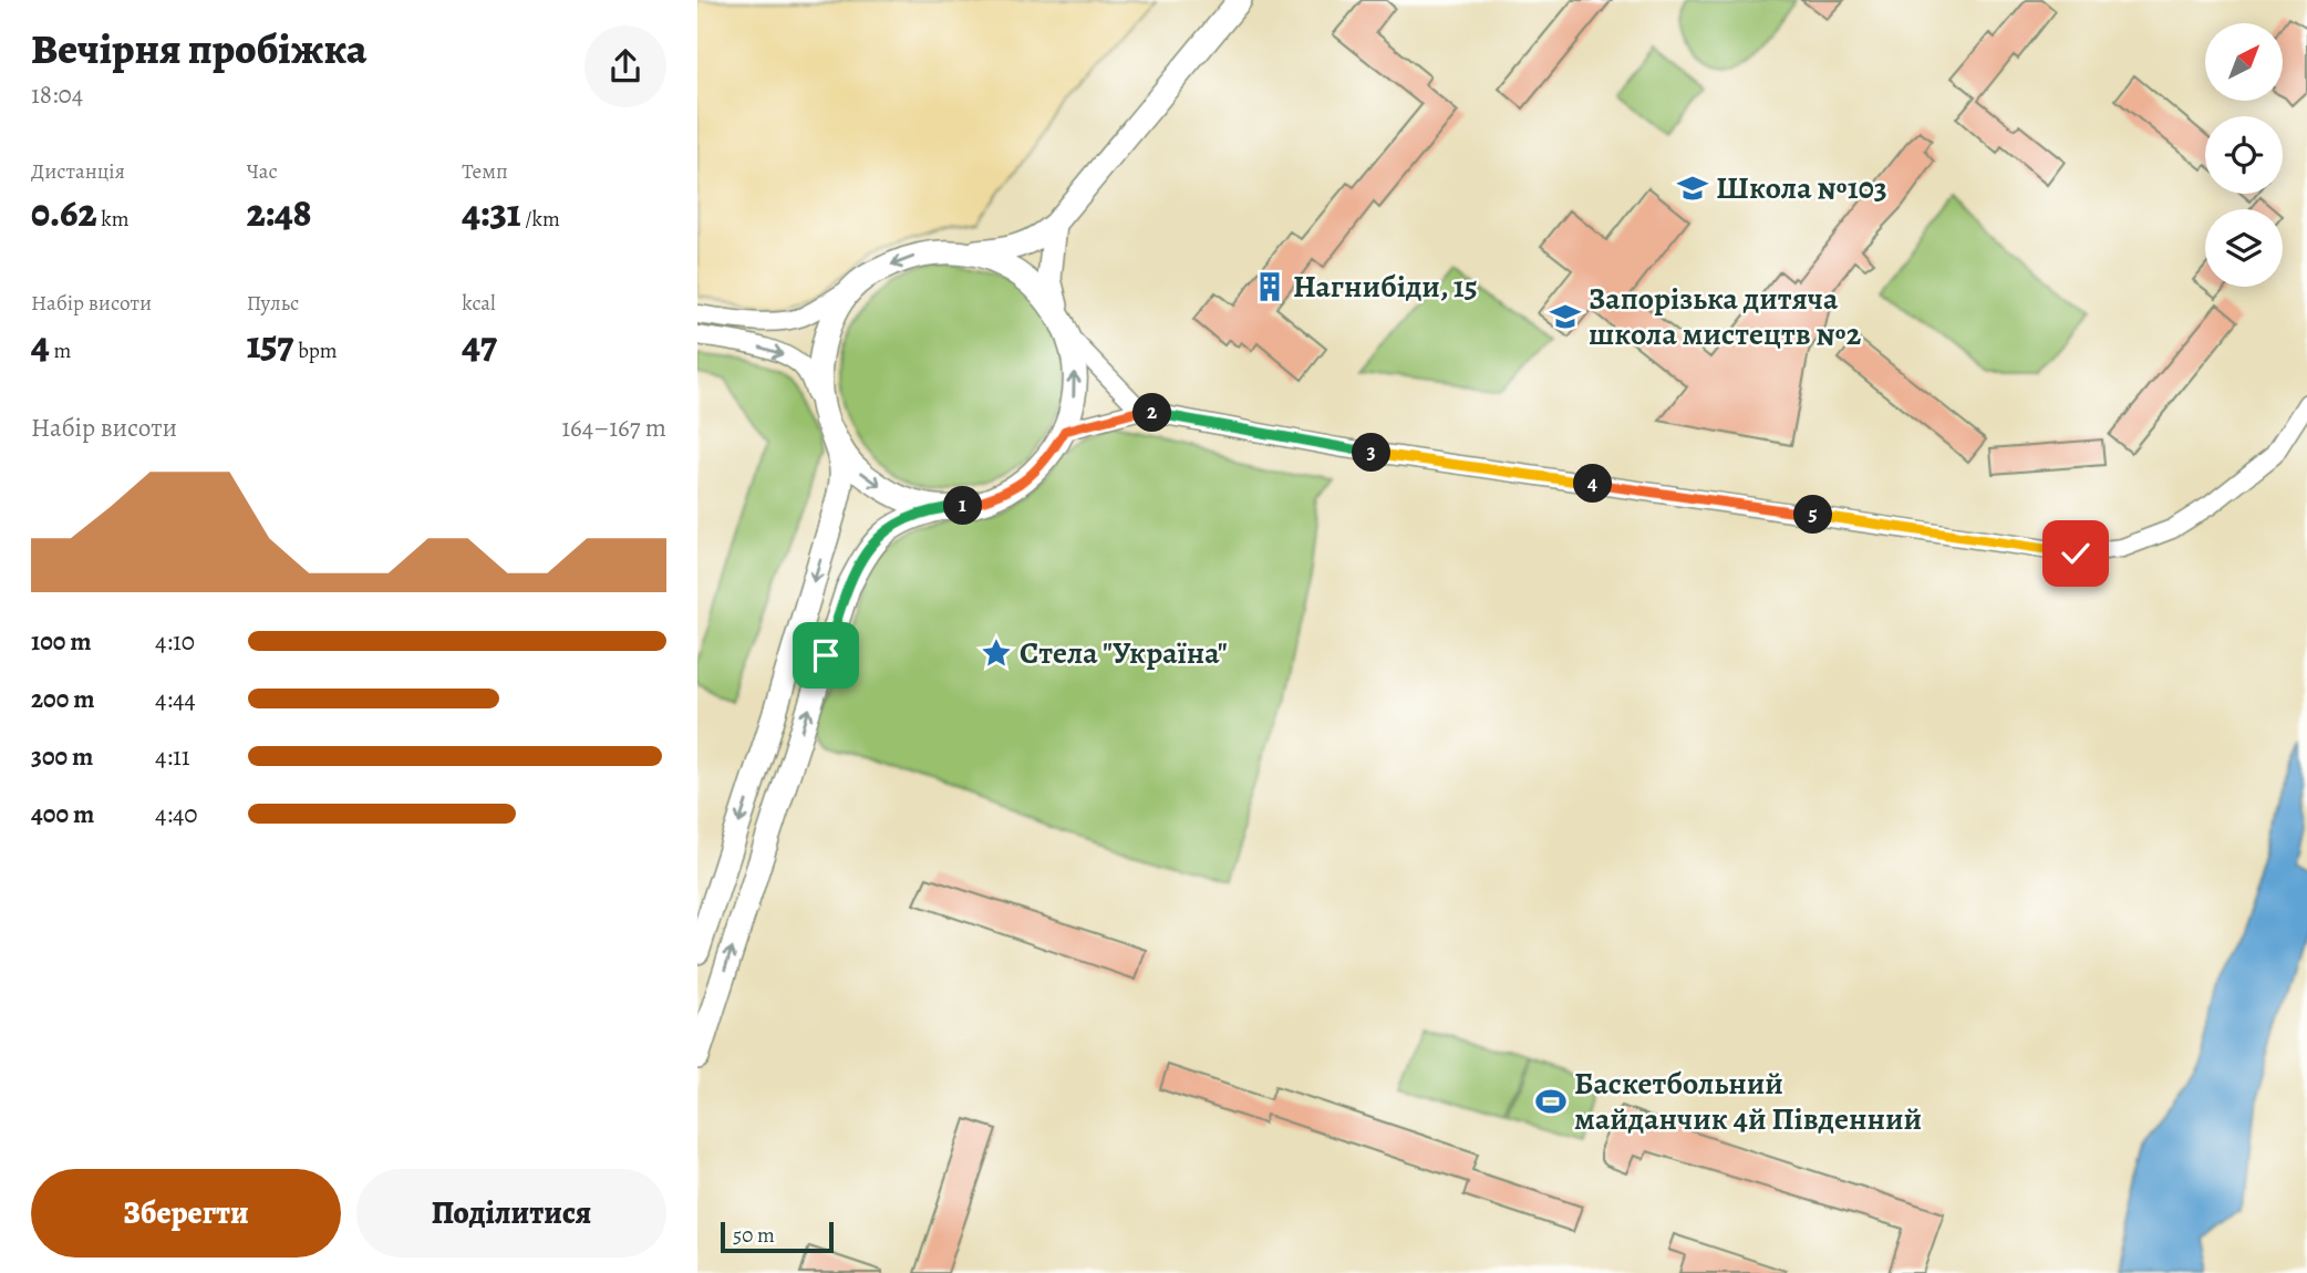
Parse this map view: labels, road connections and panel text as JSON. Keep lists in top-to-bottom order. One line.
{"places":{"school or university":["Школа №103","Запорізька дитяча школа мистецтв №2"],"building":["Нагнибіди, 15"],"place":["Стела \"Україна\""],"sports":["Баскетбольний майданчик 4й Південний"]},"scale_bar":"50 m","north":"top right","page":{"heading":["Вечірня пробіжка","18:04"],"stats":[["Дистанція","0.62 km"],["Час","2:48"],["Темп","4:31 /km"],["Набір висоти","4 m"],["Пульс","157 bpm"],["kcal","47"]],"pins":["2","3","4","1","5"],"chart":["Набір висоти","164–167 m"],"list":[{"name":"100 m","note":"4:10"},{"name":"200 m","note":"4:44"},{"name":"300 m","note":"4:11"},{"name":"400 m","note":"4:40"}],"buttons":["Зберегти","Поділитися"],"scale":"50 m"}}
